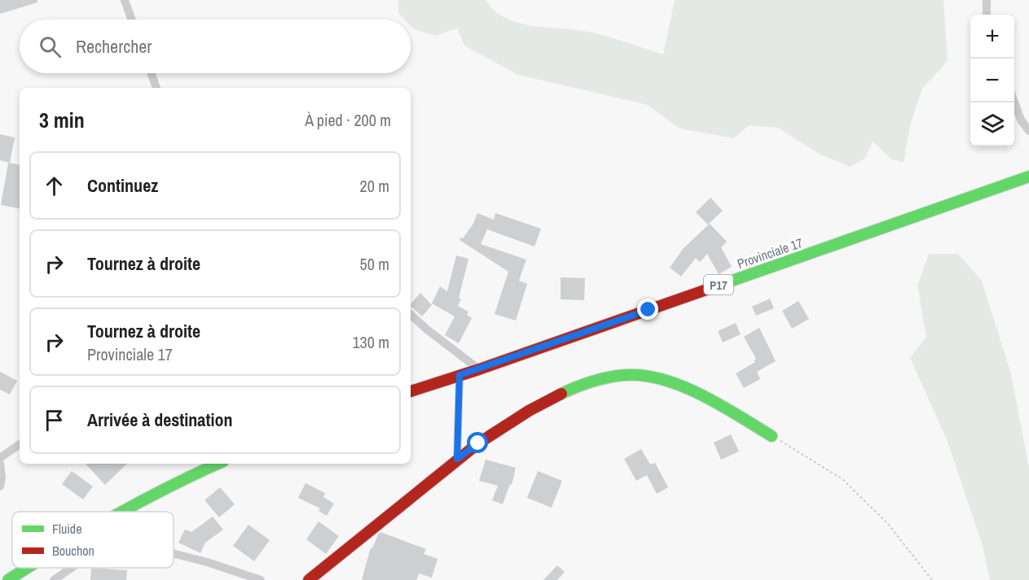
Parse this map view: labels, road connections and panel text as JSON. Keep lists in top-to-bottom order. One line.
{"streets":{"main road":["Provinciale 17","P17"]},"legend":["Fluide","Bouchon"],"page":{"map_buttons":["+","−"],"search":"Rechercher","heading":["3 min","À pied · 200 m"],"list":[["Continuez","20 m"],["Tournez à droite","50 m"],["Tournez à droite","Provinciale 17","130 m"],"Arrivée à destination"]}}
